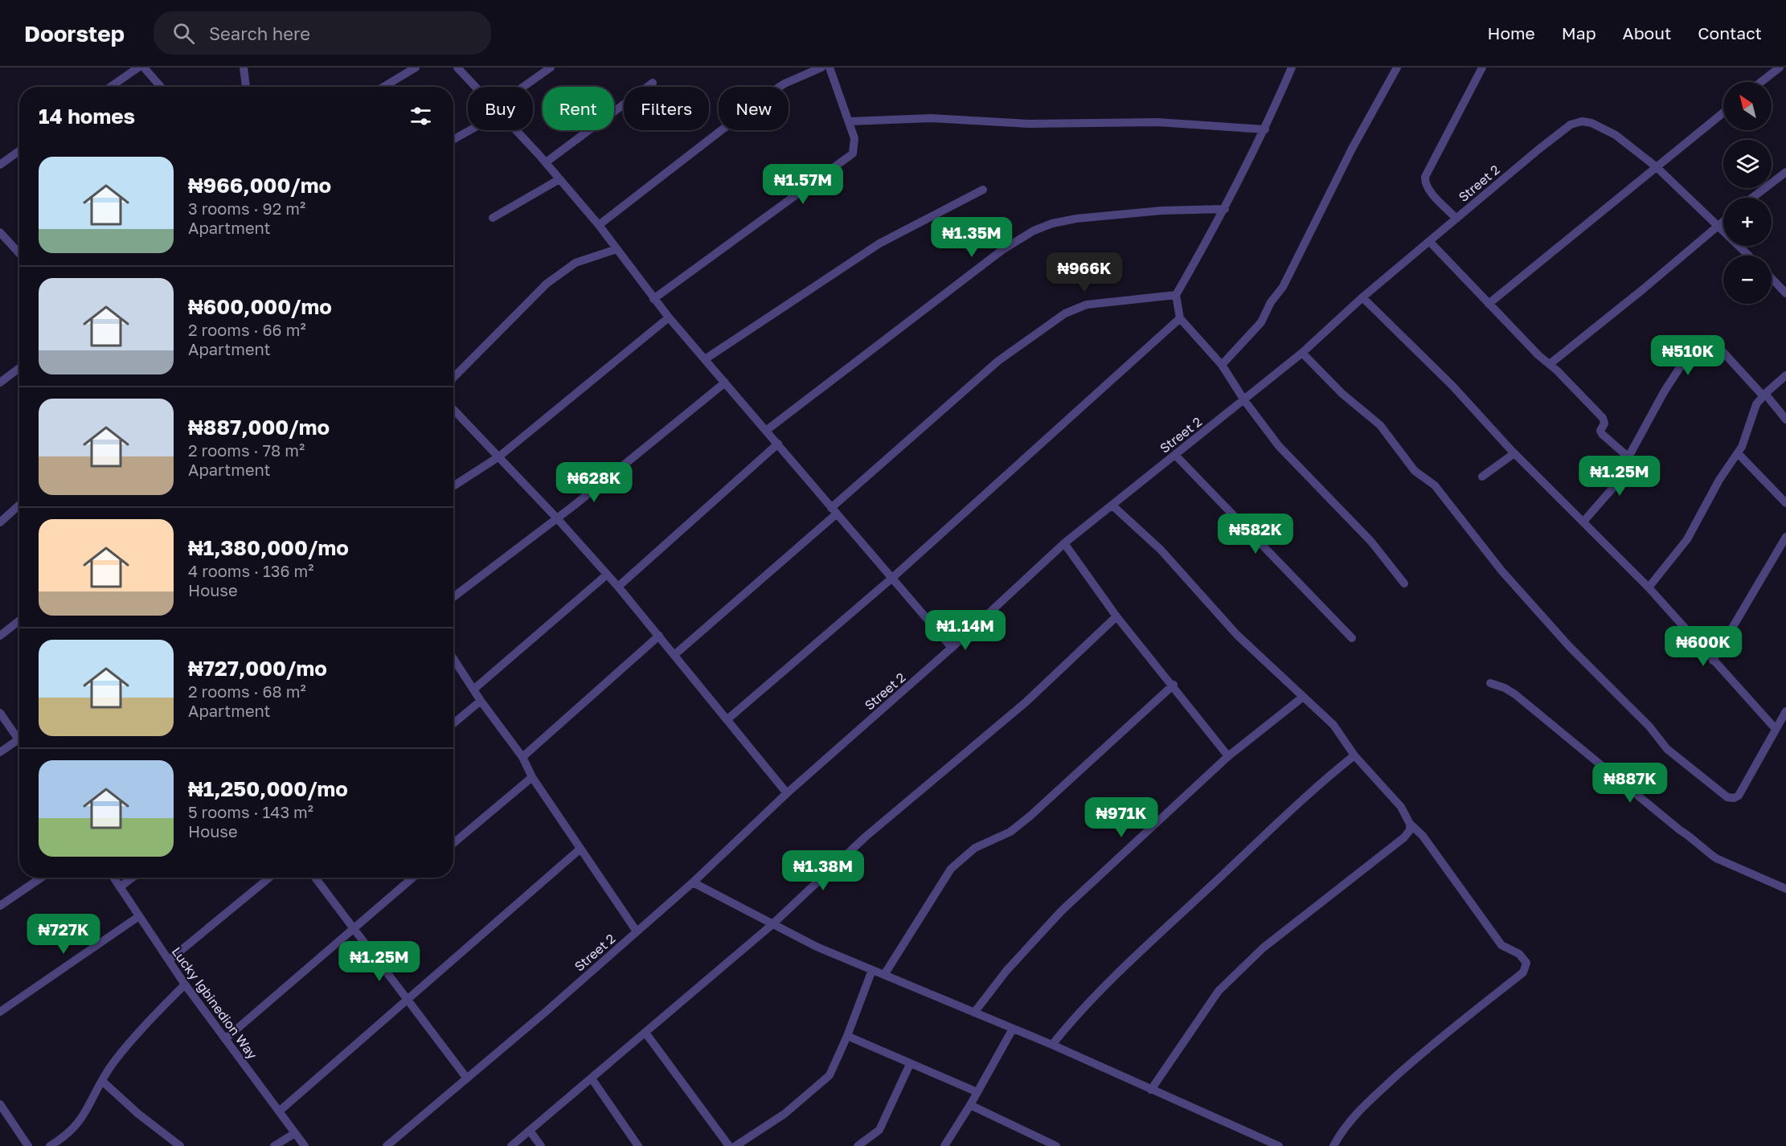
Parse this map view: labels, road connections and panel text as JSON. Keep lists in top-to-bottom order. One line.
{"streets":{"street":["Street 2","Lucky Igbinedion Way"]},"north":"top left","page":{"header":"Doorstep","search":"Search here","nav":["Home","Map","About","Contact"],"map_buttons":["+","−"],"chip":["Buy","Rent","Filters","New"],"heading":"14 homes","list":[{"name":"₦966,000/mo","note":"3 rooms · 92 m² · Apartment"},{"name":"₦600,000/mo","note":"2 rooms · 66 m² · Apartment"},{"name":"₦887,000/mo","note":"2 rooms · 78 m² · Apartment"},{"name":"₦1,380,000/mo","note":"4 rooms · 136 m² · House"},{"name":"₦727,000/mo","note":"2 rooms · 68 m² · Apartment"},{"name":"₦1,250,000/mo","note":"5 rooms · 143 m² · House"}],"price":["₦1.57M","₦1.35M","₦966K","₦510K","₦1.25M","₦628K","₦582K","₦1.14M","₦600K","₦887K","₦971K","₦1.38M","₦727K","₦1.25M"]}}
